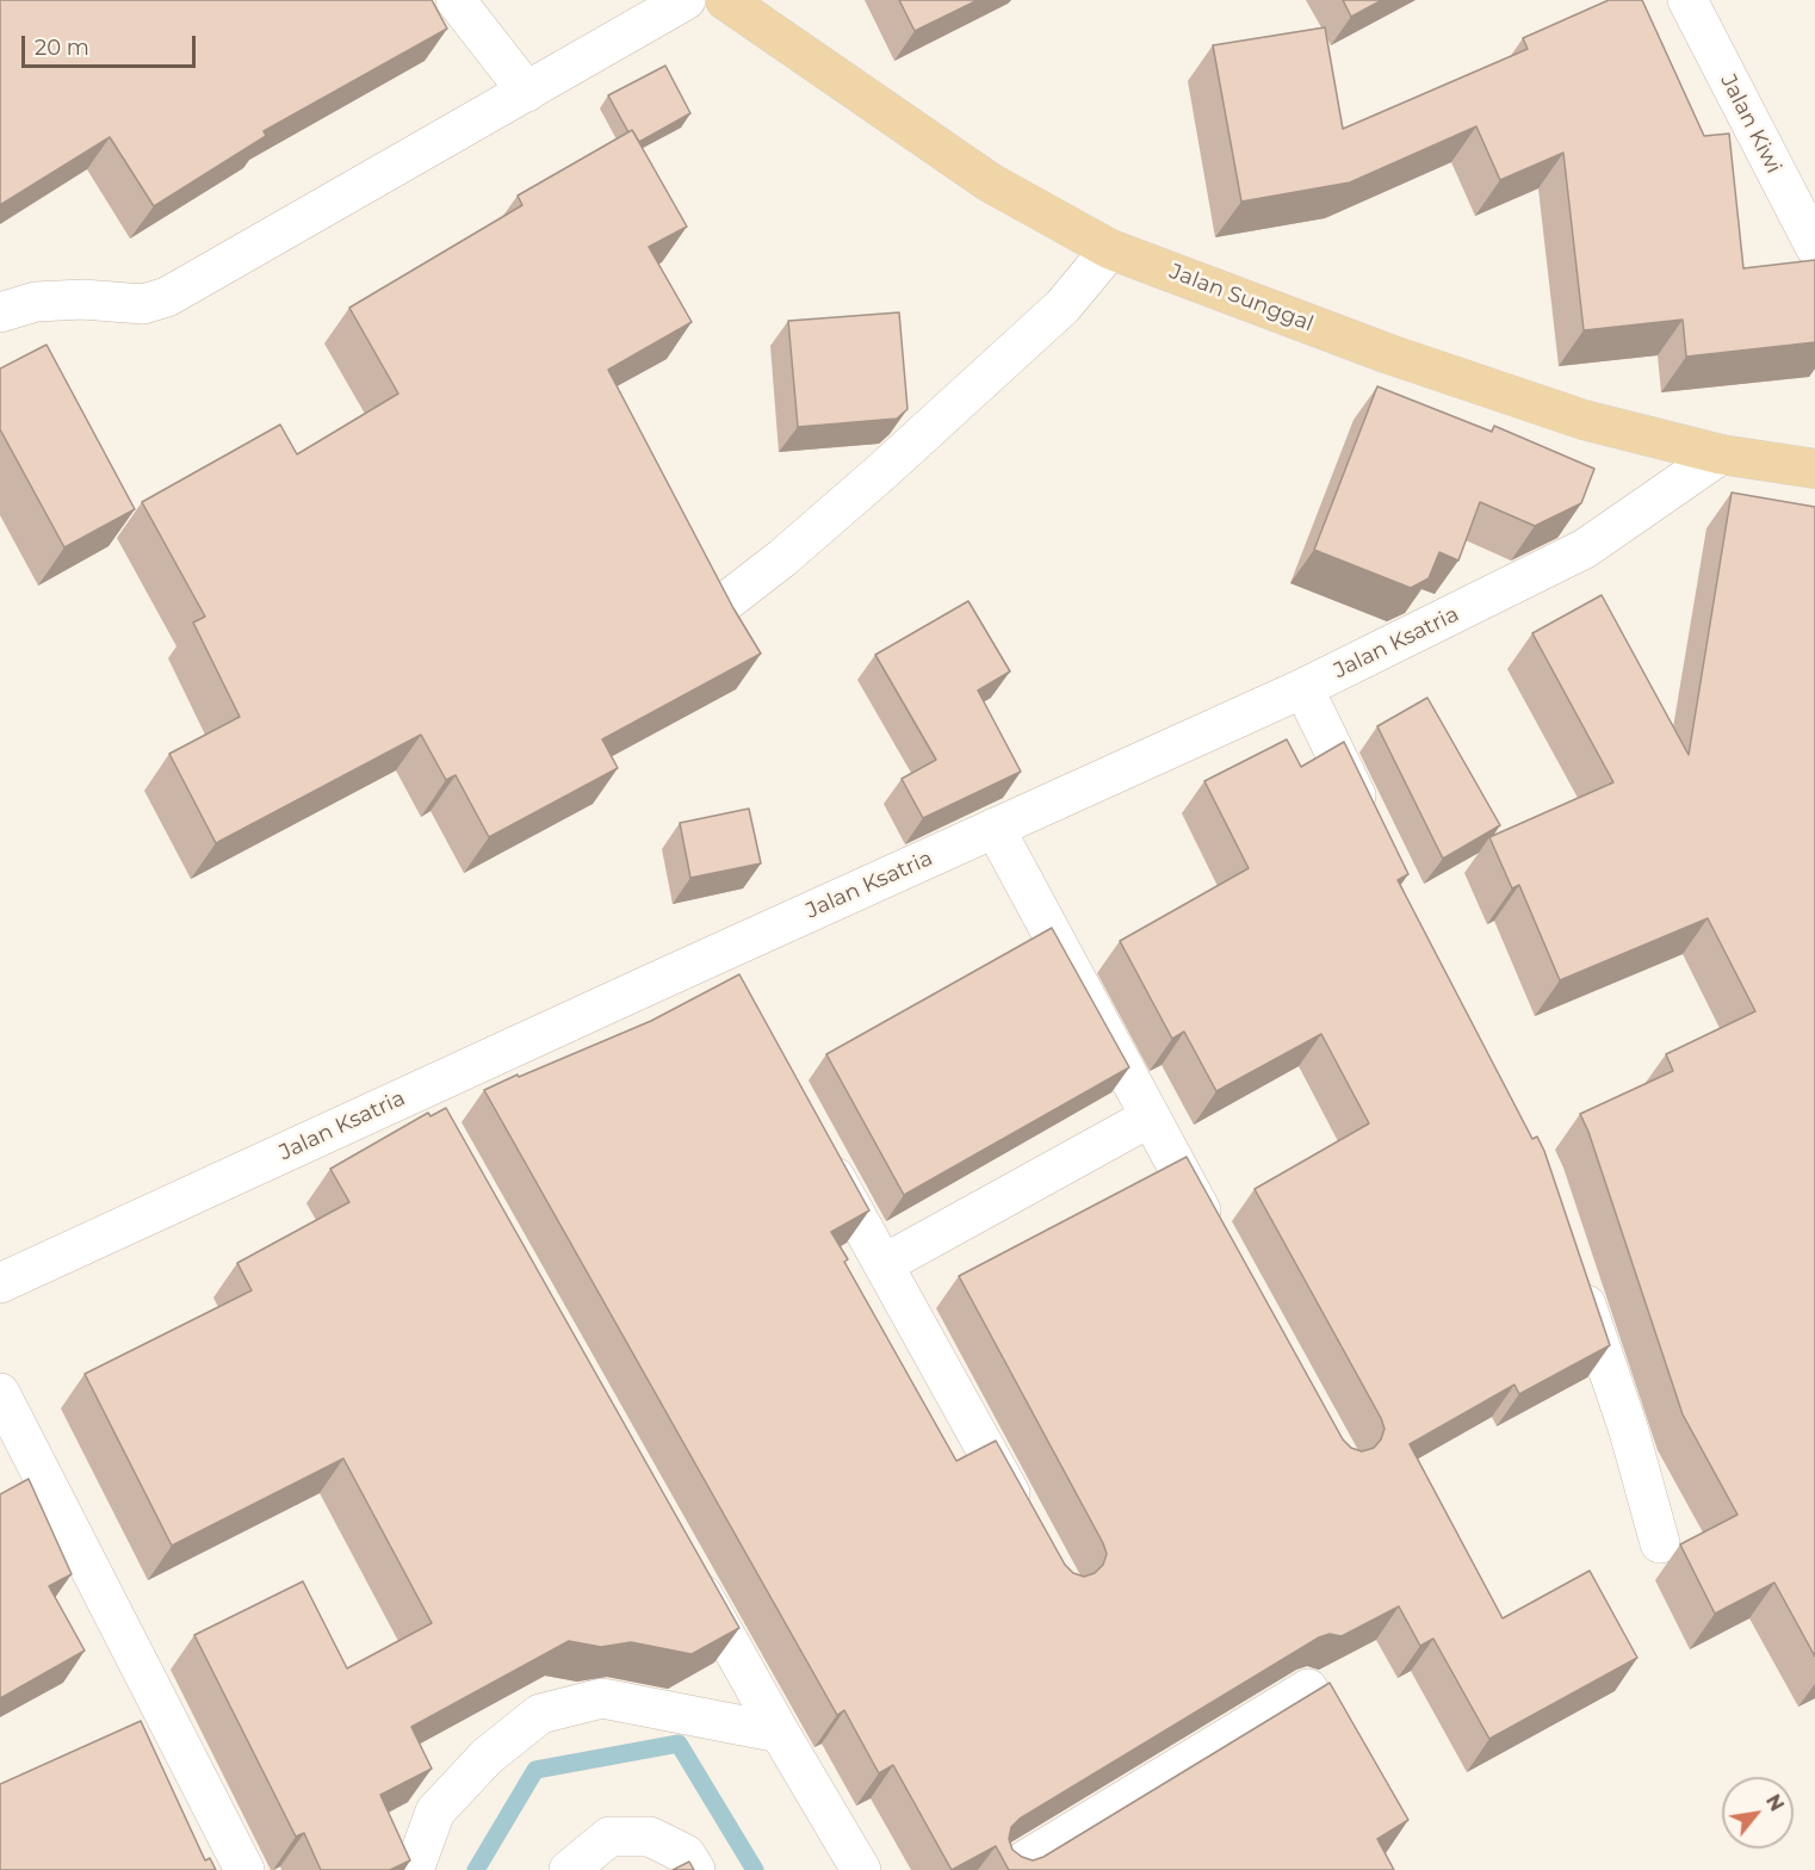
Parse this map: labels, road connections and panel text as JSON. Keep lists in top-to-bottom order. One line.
{"streets":{"main road":["Jalan Sunggal"],"street":["Jalan Kiwi","Jalan Ksatria"]},"crossings":[["Jalan Sunggal","Jalan Ksatria"]],"scale_bar":"20 m","north":"top right"}
